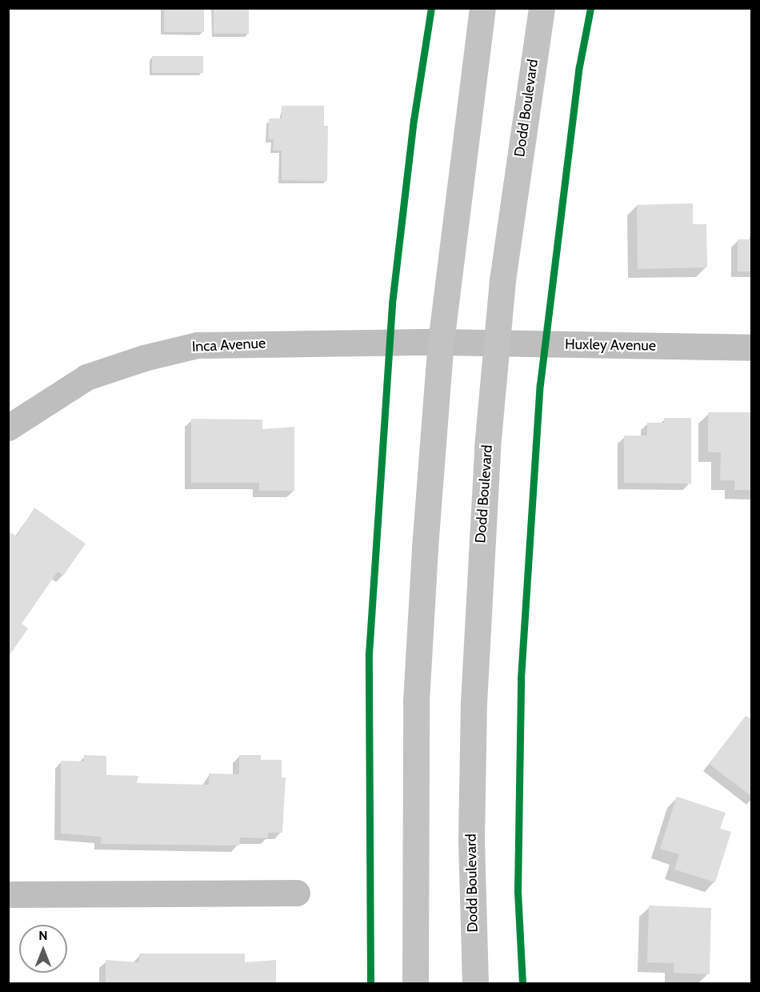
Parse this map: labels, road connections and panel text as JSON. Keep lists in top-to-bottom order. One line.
{"streets":{"main road":["Dodd Boulevard"],"street":["Inca Avenue","Huxley Avenue"]},"crossings":[["Dodd Boulevard","Huxley Avenue"],["Inca Avenue","Huxley Avenue"]],"north":"top"}
